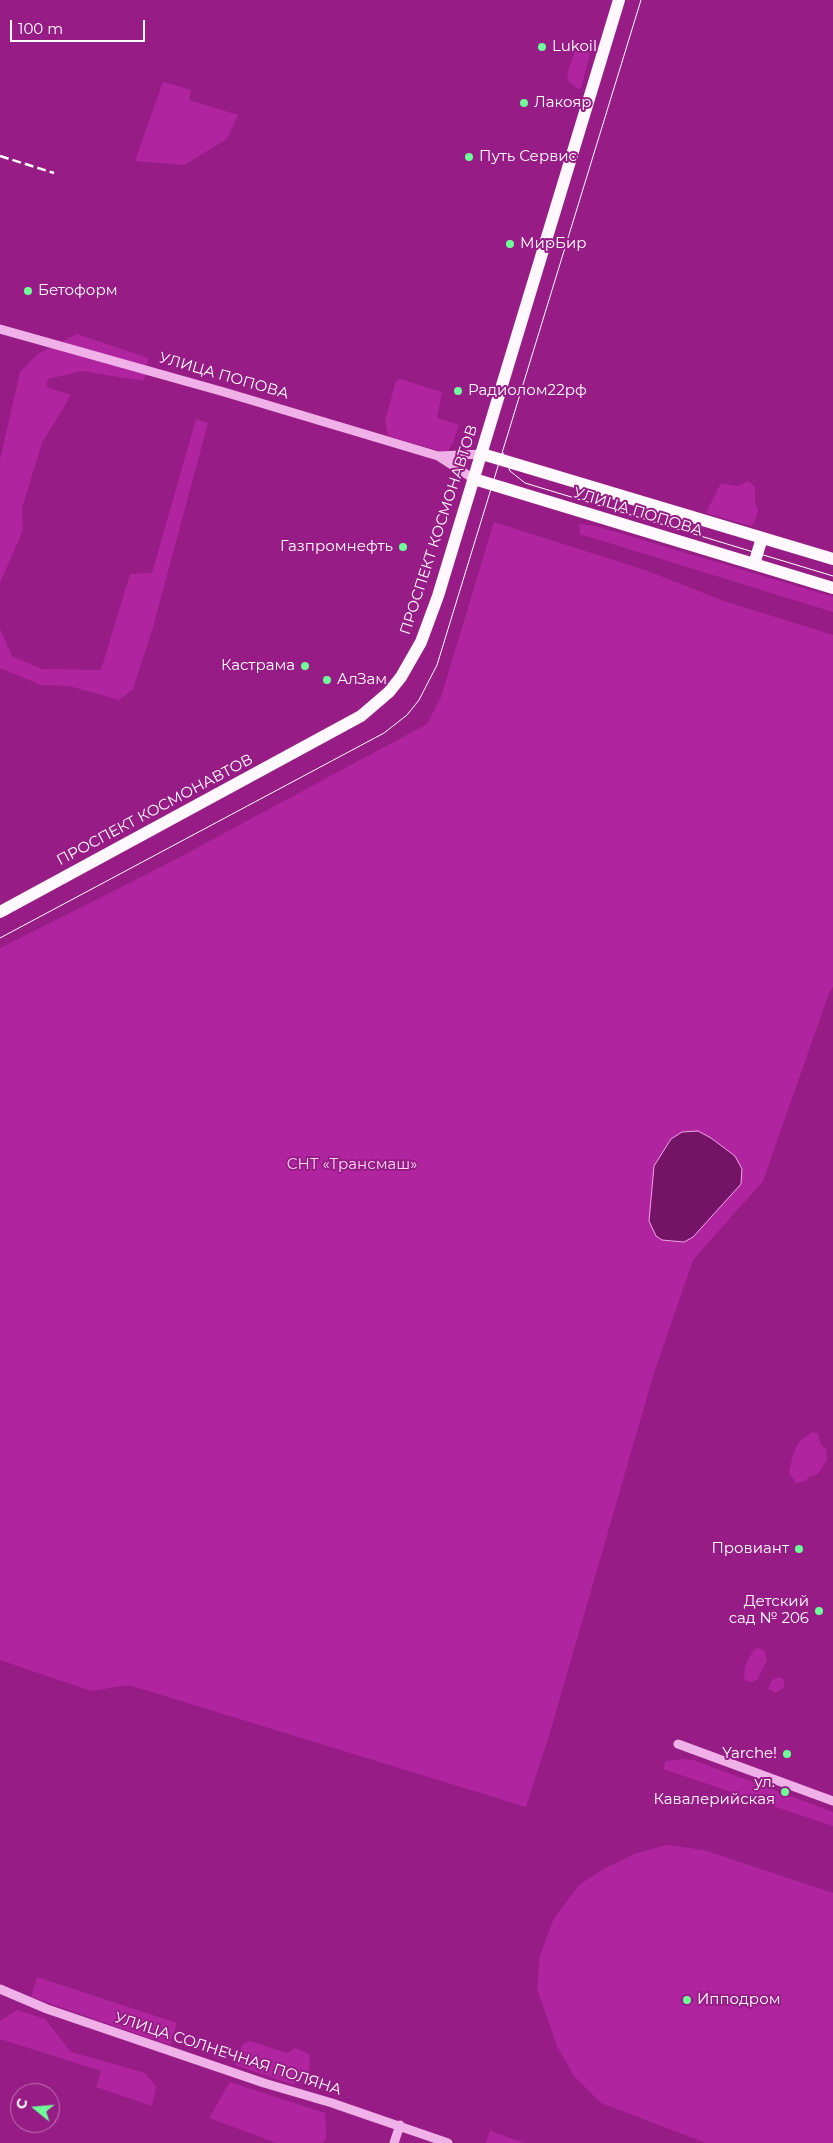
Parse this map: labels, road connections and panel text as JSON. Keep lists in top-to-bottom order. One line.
{"streets":{"main road":["УЛИЦА ПОПОВА","ПРОСПЕКТ КОСМОНАВТОВ"],"street":["УЛИЦА СОЛНЕЧНАЯ ПОЛЯНА"]},"crossings":[["УЛИЦА ПОПОВА","ПРОСПЕКТ КОСМОНАВТОВ"]],"parks":["СНТ «Трансмаш»"],"places":["Lukoil","Лакояр","Путь Сервис","МирБир","Бетоформ","Радиолом22рф","Газпромнефть","Кастрама","АлЗам","Провиант","Детский сад № 206","Yarche!","ул. Кавалерийская","Ипподром"],"scale_bar":"100 m","north":"left"}
